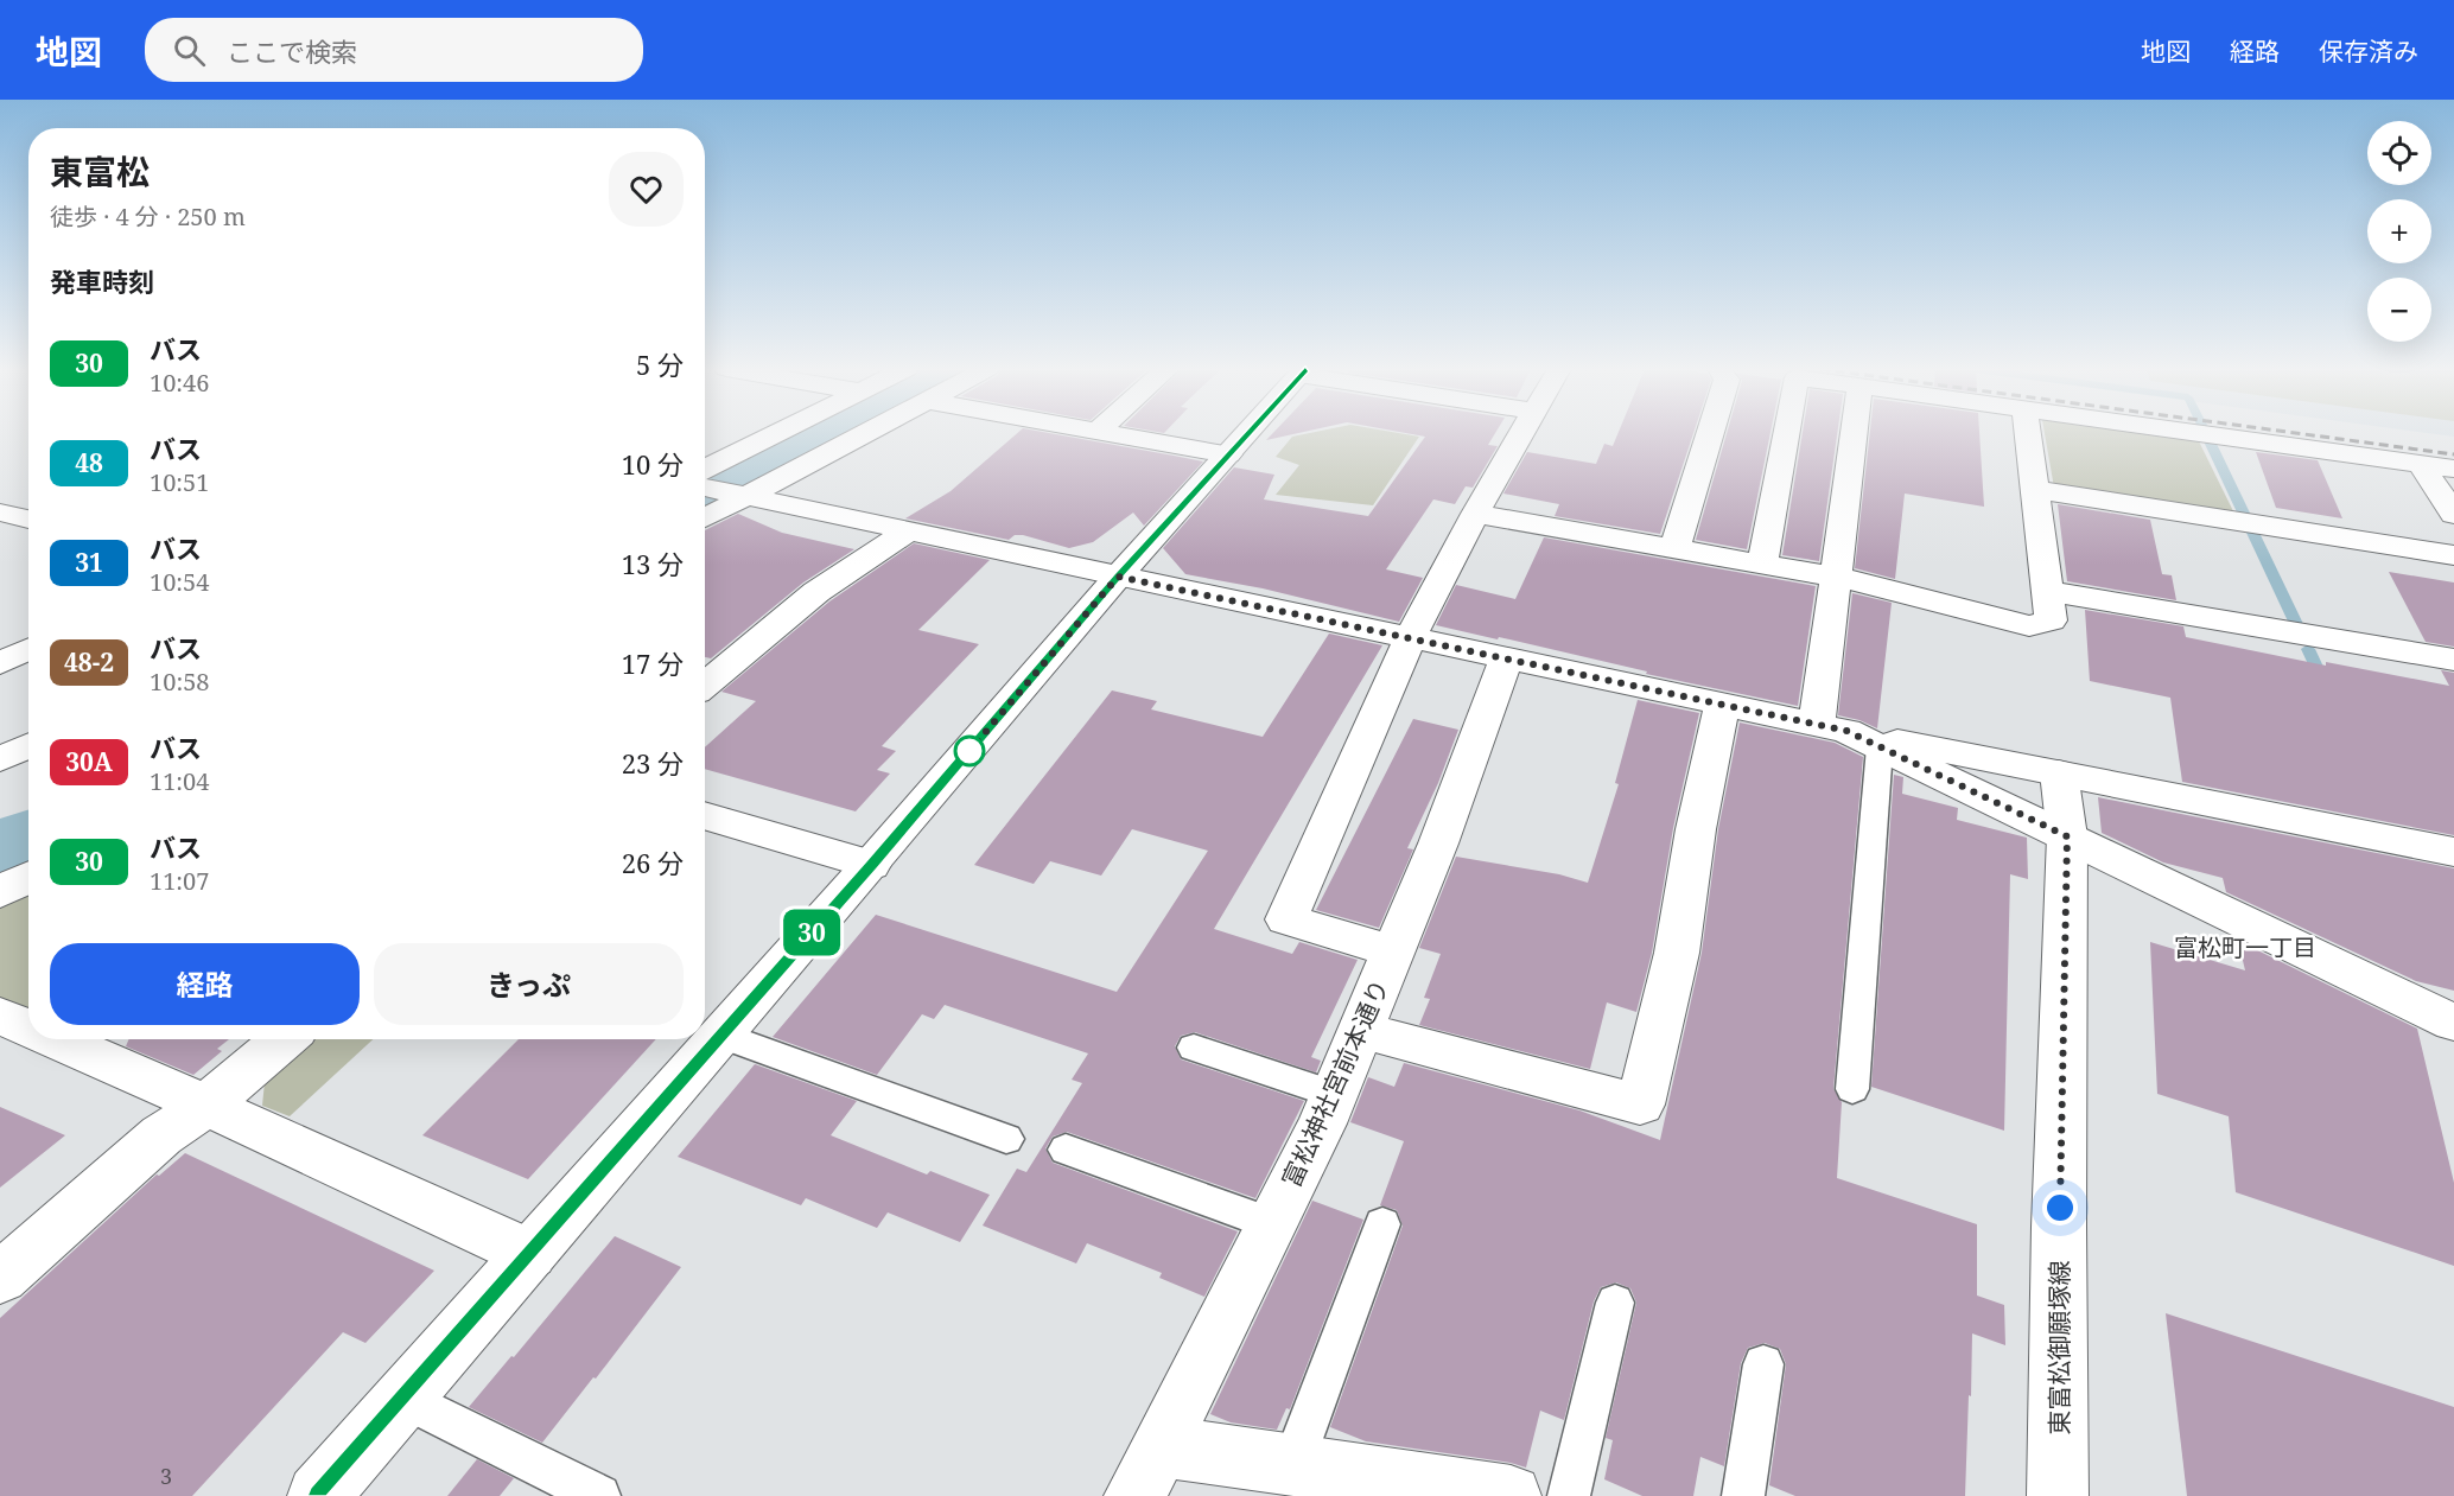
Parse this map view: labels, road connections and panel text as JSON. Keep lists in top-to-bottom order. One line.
{"streets":{"street":["富松神社宮前本通り","東富松御願塚線"]},"districts":["富松町一丁目"],"lines":["bus line 30"],"house_numbers":["3"],"page":{"header":"地図","search":"ここで検索","nav":["地図","経路","保存済み"],"on_map":"30","map_buttons":["+","−"],"heading":[["東富松","徒歩 · 4 分 · 250 m"],"発車時刻"],"list":[{"mark":"30","name":"バス","note":"10:46","value":"5 分"},{"mark":"48","name":"バス","note":"10:51","value":"10 分"},{"mark":"31","name":"バス","note":"10:54","value":"13 分"},{"mark":"48-2","name":"バス","note":"10:58","value":"17 分"},{"mark":"30A","name":"バス","note":"11:04","value":"23 分"},{"mark":"30","name":"バス","note":"11:07","value":"26 分"}],"buttons":["経路","きっぷ"]}}
